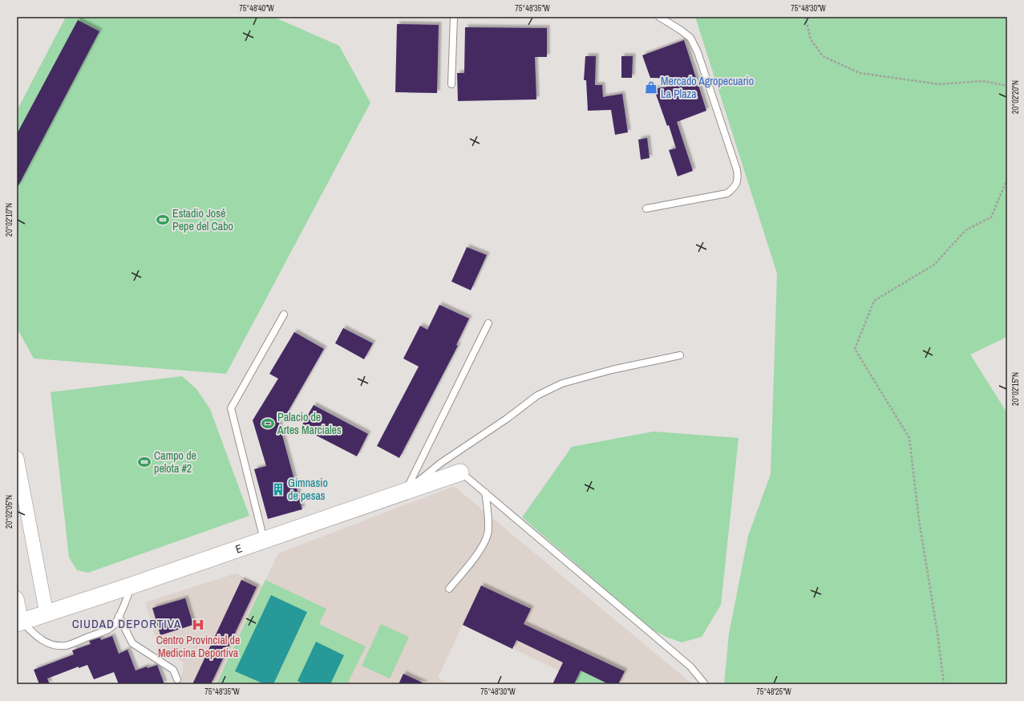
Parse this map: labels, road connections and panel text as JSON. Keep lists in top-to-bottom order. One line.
{"streets":{"street":["E"]},"districts":["CIUDAD DEPORTIVA"],"places":{"shop":["Mercado Agropecuario La Plaza"],"sports":["Estadio José Pepe del Cabo","Palacio de Artes Marciales","Campo de pelota #2"],"building":["Gimnasio de pesas"],"hospital":["Centro Provincial de Medicina Deportiva"]},"coordinates":["75°48'40\"W","75°48'35\"W","75°48'30\"W","20°02'20\"N","20°02'10\"N","20°02'15\"N","20°02'05\"N","75°48'25\"W"]}
